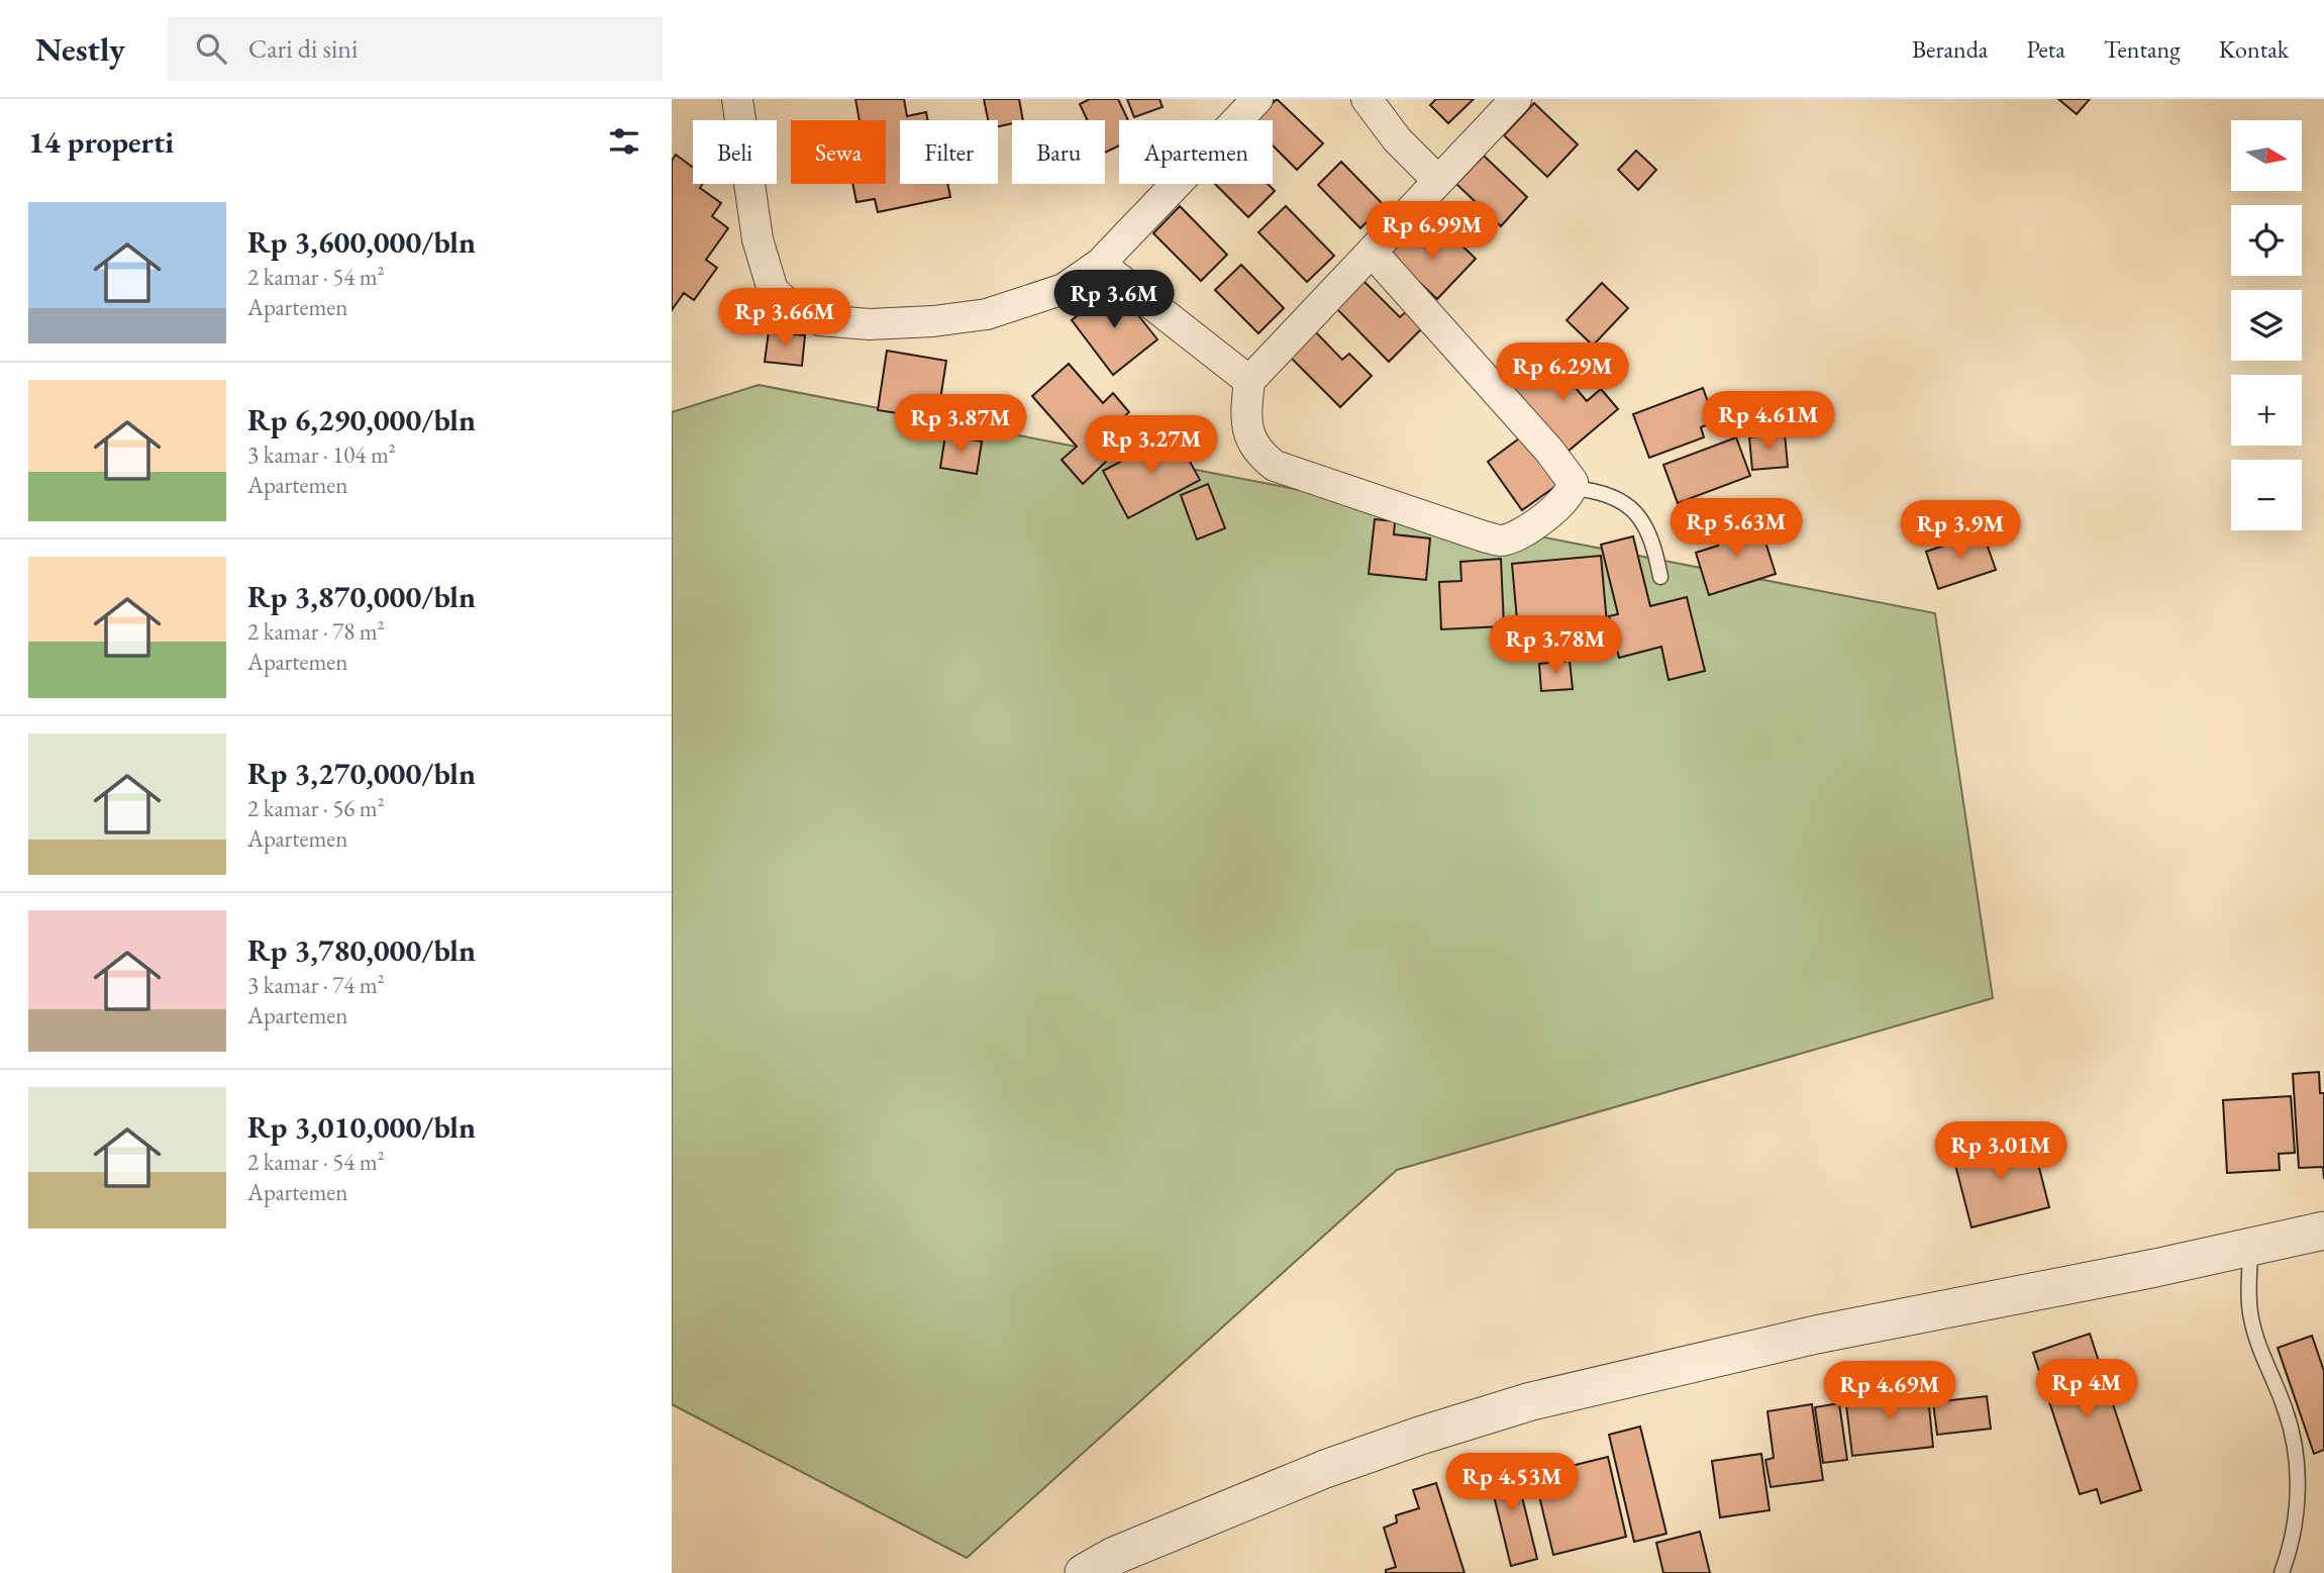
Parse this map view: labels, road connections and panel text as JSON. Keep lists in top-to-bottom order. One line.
{"north":"right","page":{"header":"Nestly","search":"Cari di sini","nav":["Beranda","Peta","Tentang","Kontak"],"heading":"14 properti","map_buttons":["+","−"],"chip":["Beli","Sewa","Filter","Baru","Apartemen"],"list":[{"name":"Rp 3,600,000/bln","note":"2 kamar · 54 m² · Apartemen"},{"name":"Rp 6,290,000/bln","note":"3 kamar · 104 m² · Apartemen"},{"name":"Rp 3,870,000/bln","note":"2 kamar · 78 m² · Apartemen"},{"name":"Rp 3,270,000/bln","note":"2 kamar · 56 m² · Apartemen"},{"name":"Rp 3,780,000/bln","note":"3 kamar · 74 m² · Apartemen"},{"name":"Rp 3,010,000/bln","note":"2 kamar · 54 m² · Apartemen"}],"price":["Rp 6.99M","Rp 3.6M","Rp 3.66M","Rp 6.29M","Rp 4.61M","Rp 3.87M","Rp 3.27M","Rp 5.63M","Rp 3.9M","Rp 3.78M","Rp 3.01M","Rp 4M","Rp 4.69M","Rp 4.53M"]}}
